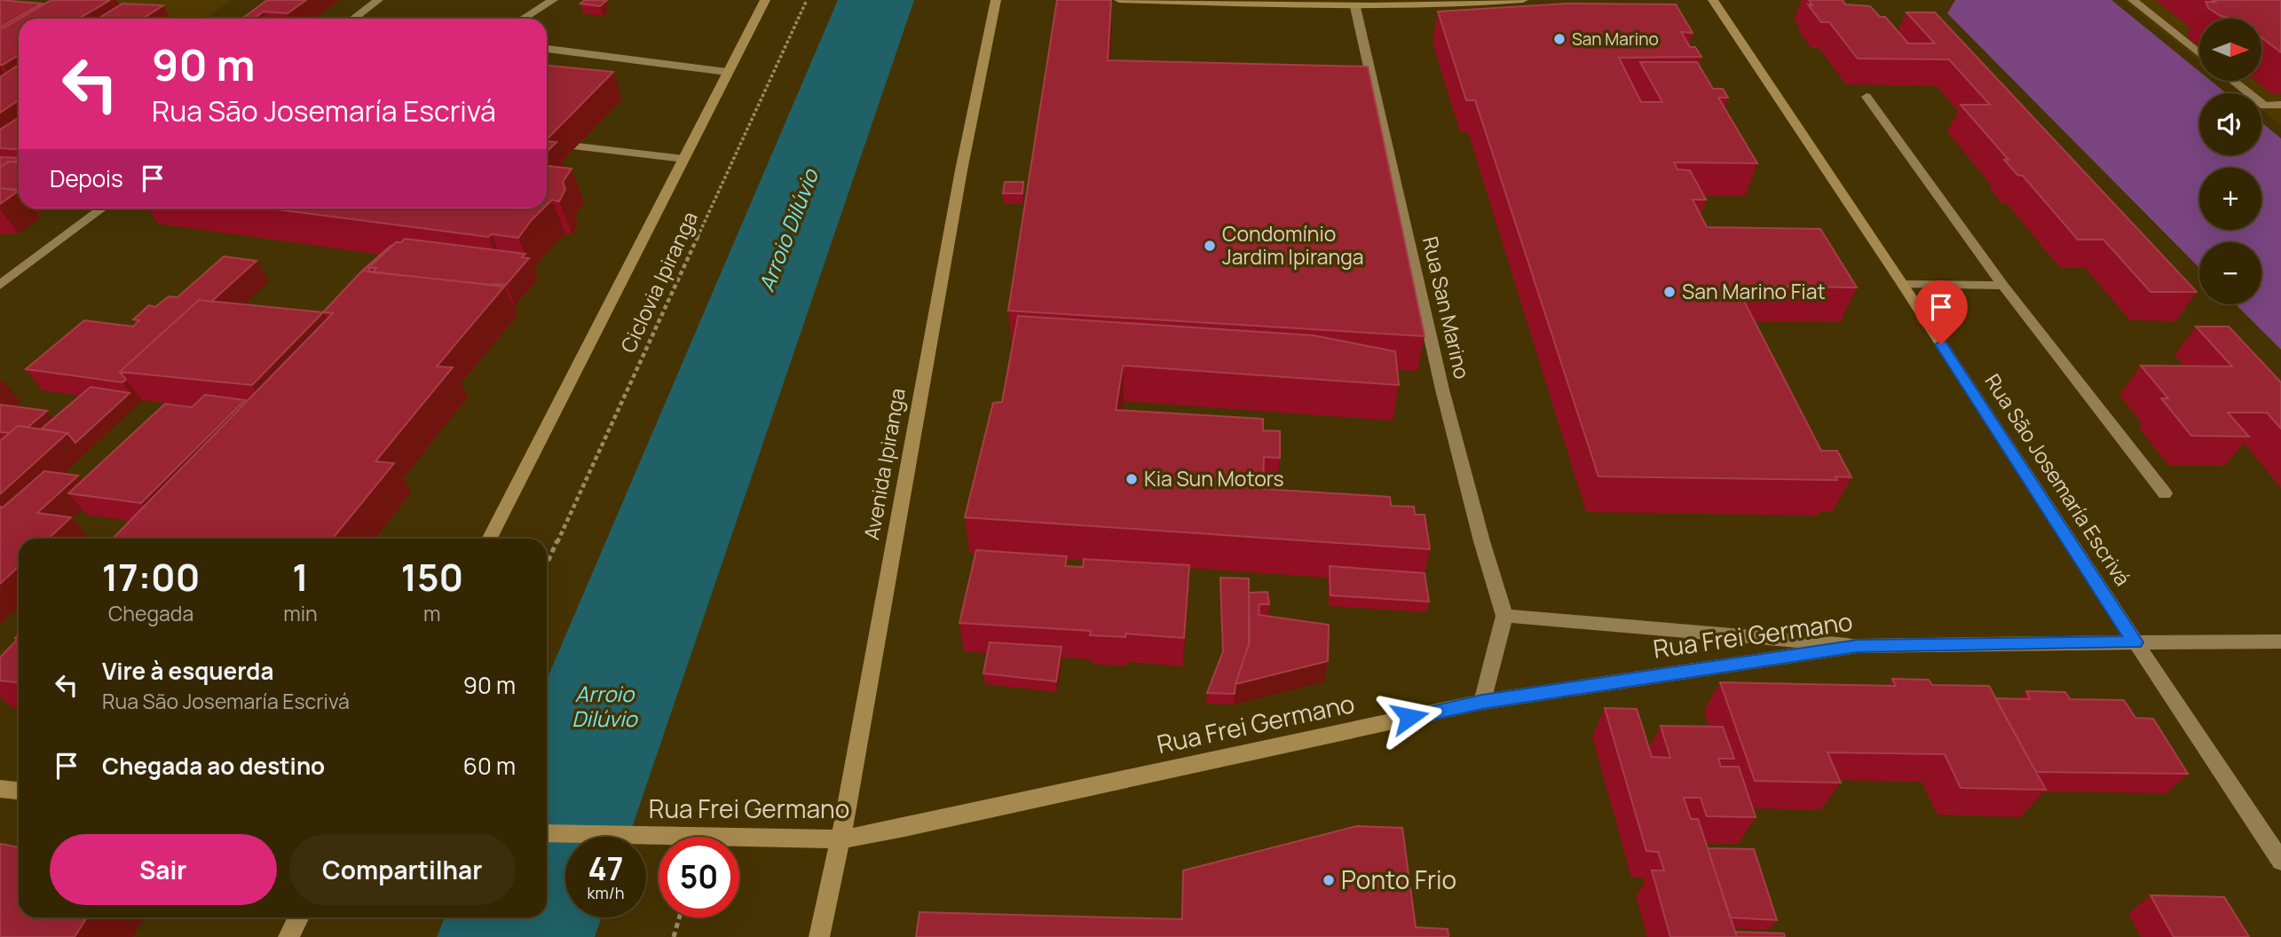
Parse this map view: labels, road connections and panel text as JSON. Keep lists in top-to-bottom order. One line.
{"streets":{"main road":["Avenida Ipiranga","Rua São Josemaría Escrivá","Rua Frei Germano"],"street":["Rua San Marino"],"path":["Ciclovia Ipiranga"]},"crossings":[["Avenida Ipiranga","Rua Frei Germano"],["Rua São Josemaría Escrivá","Rua Frei Germano"]],"water":["Arroio Dilúvio"],"places":["San Marino","Condomínio Jardim Ipiranga","San Marino Fiat","Kia Sun Motors","Ponto Frio"],"north":"right","page":{"map_buttons":["+","−"],"turn":["90 m","Rua São Josemaría Escrivá"],"then":"Depois","eta":["17:00","Chegada","1","min","150","m"],"list":[{"name":"Vire à esquerda","note":"Rua São Josemaría Escrivá","value":"90 m"},{"name":"Chegada ao destino","value":"60 m"}],"buttons":["Sair","Compartilhar"],"speed":"47 km/h","limit":"50"}}
